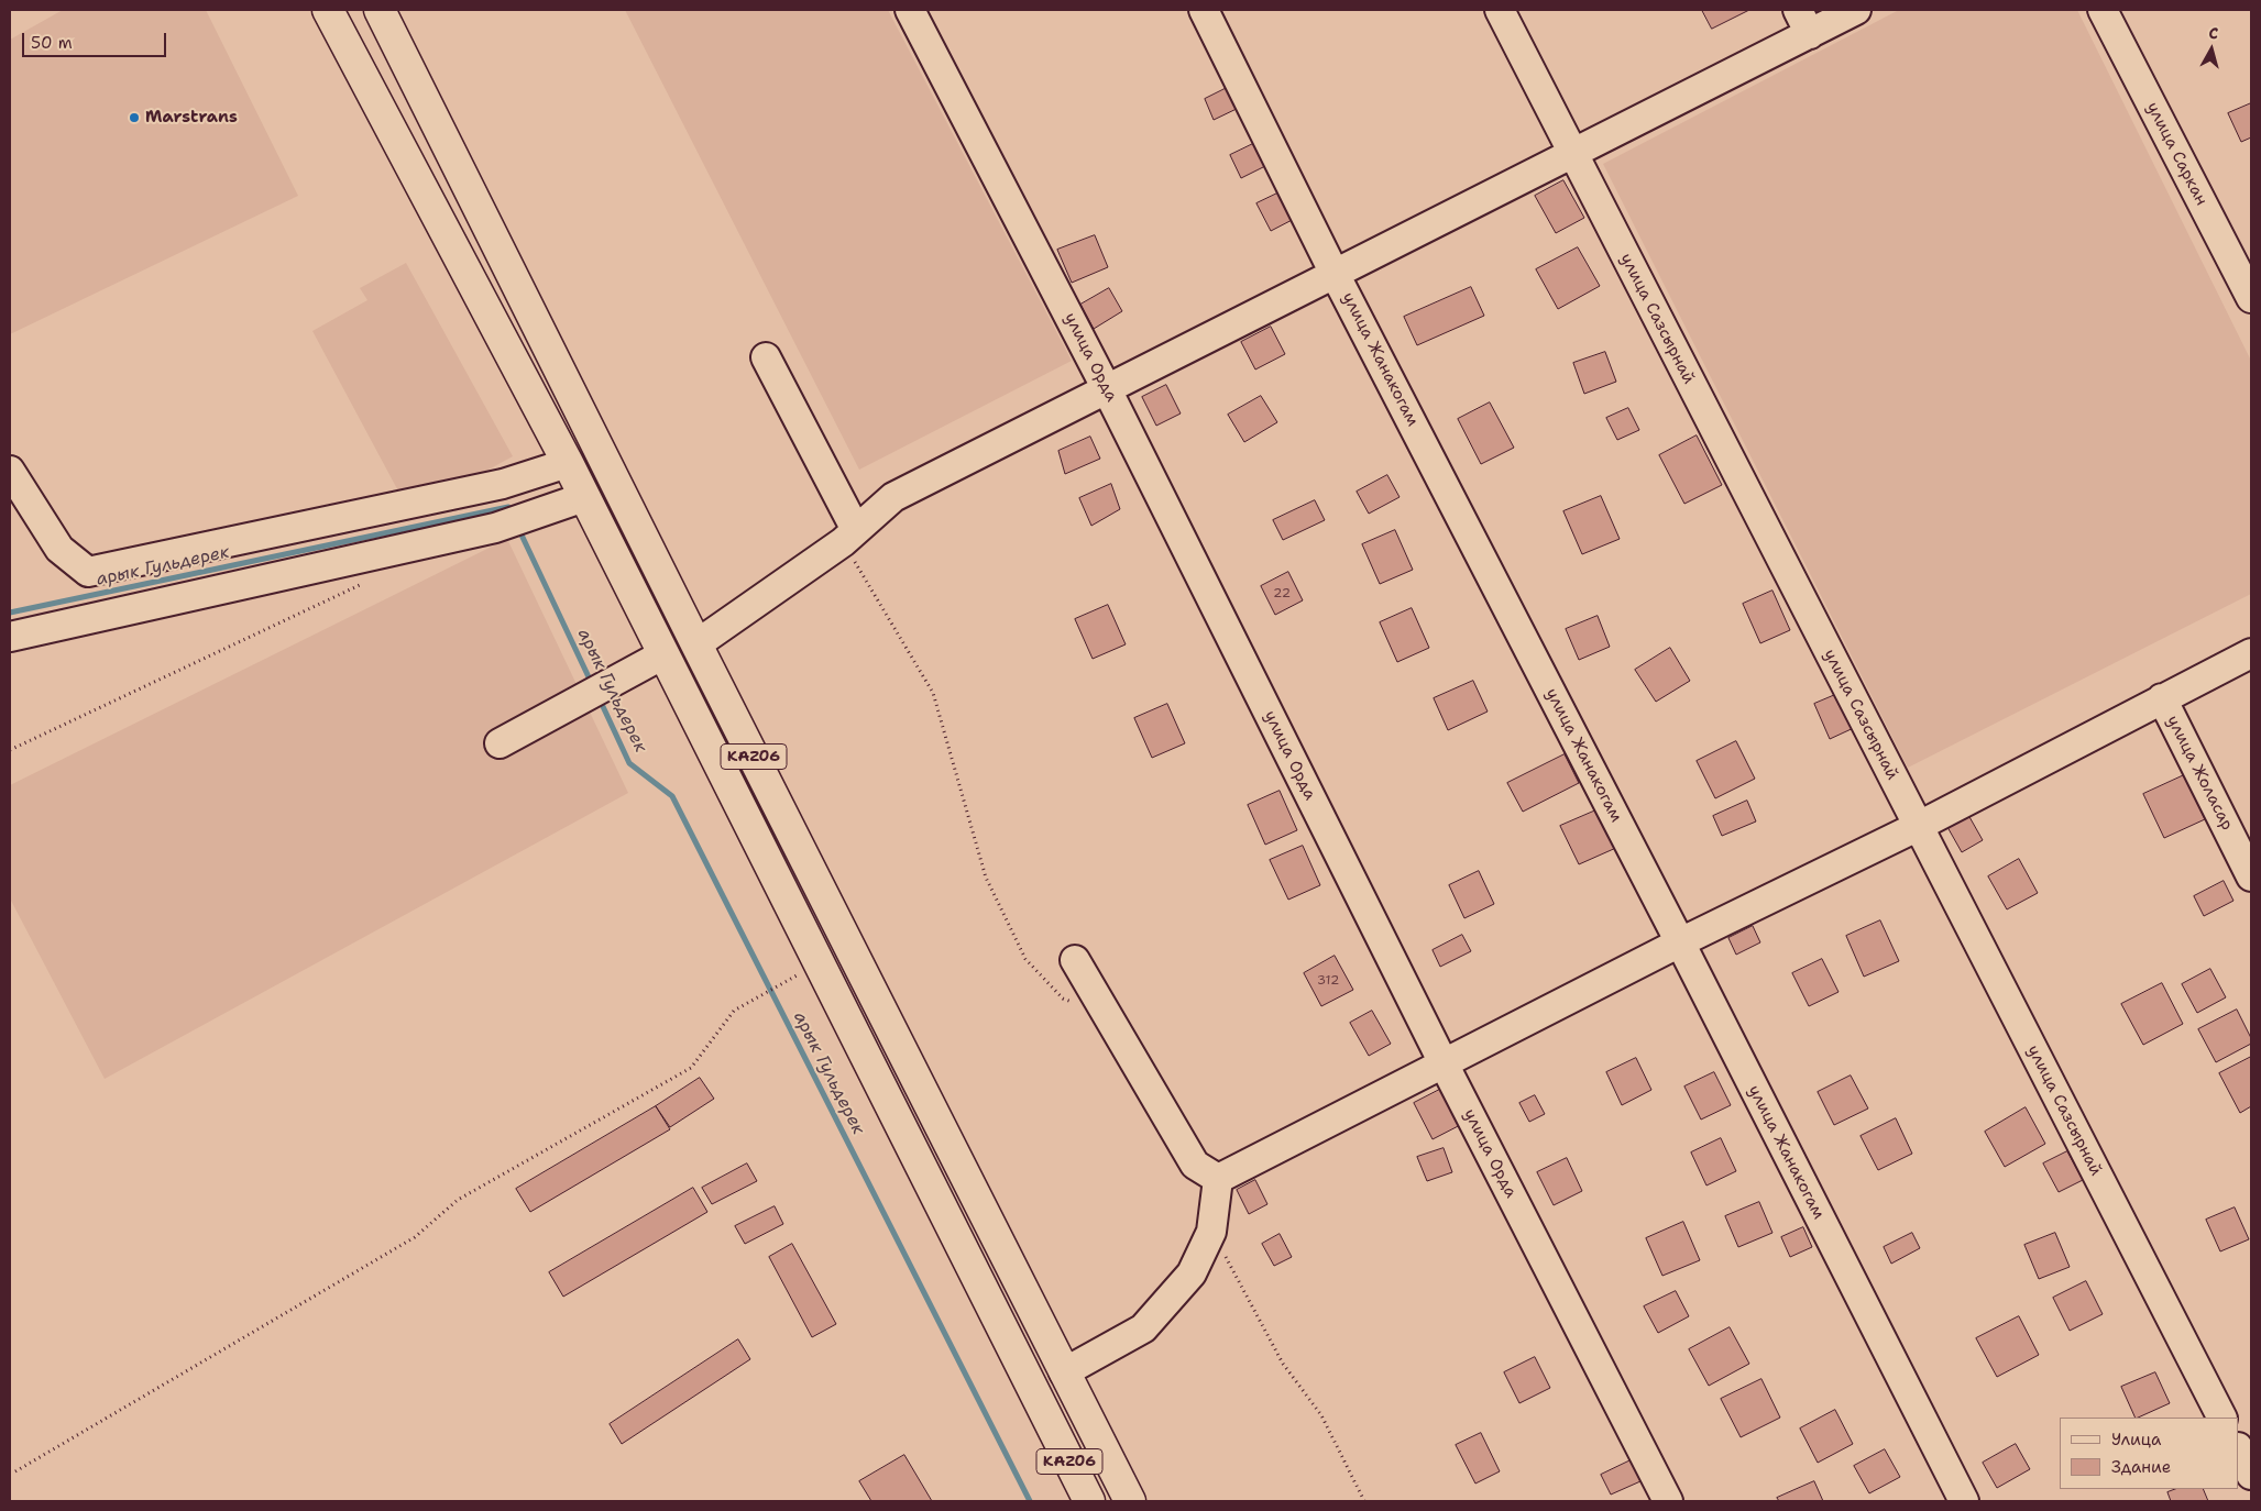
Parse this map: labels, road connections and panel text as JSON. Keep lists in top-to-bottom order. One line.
{"streets":{"highway":["KАZ06"],"street":["улица Саркан","улица Сазсырнай","улица Орда","улица Жанакогам","улица Жоласар"]},"water":["арык Гульдерек"],"places":["Marstrans"],"house_numbers":["22","312"],"legend":["Улица","Здание"],"scale_bar":"50 m","north":"top"}
